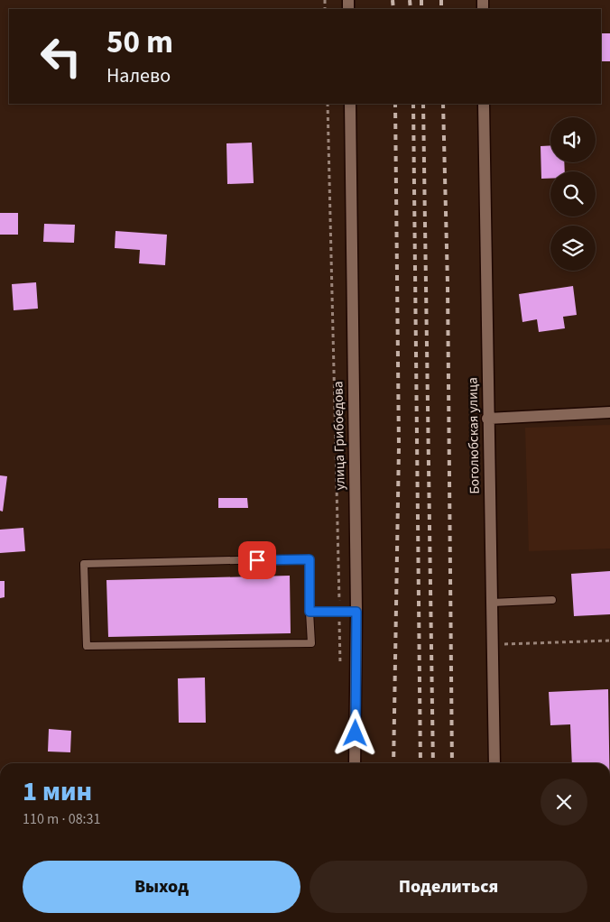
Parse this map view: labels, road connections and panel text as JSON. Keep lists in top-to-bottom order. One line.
{"streets":{"street":["улица Грибоедова","Боголюбская улица"]},"page":{"turn":["50 m","Налево"],"heading":["1 мин","110 m · 08:31"],"buttons":["Выход","Поделиться"]}}
